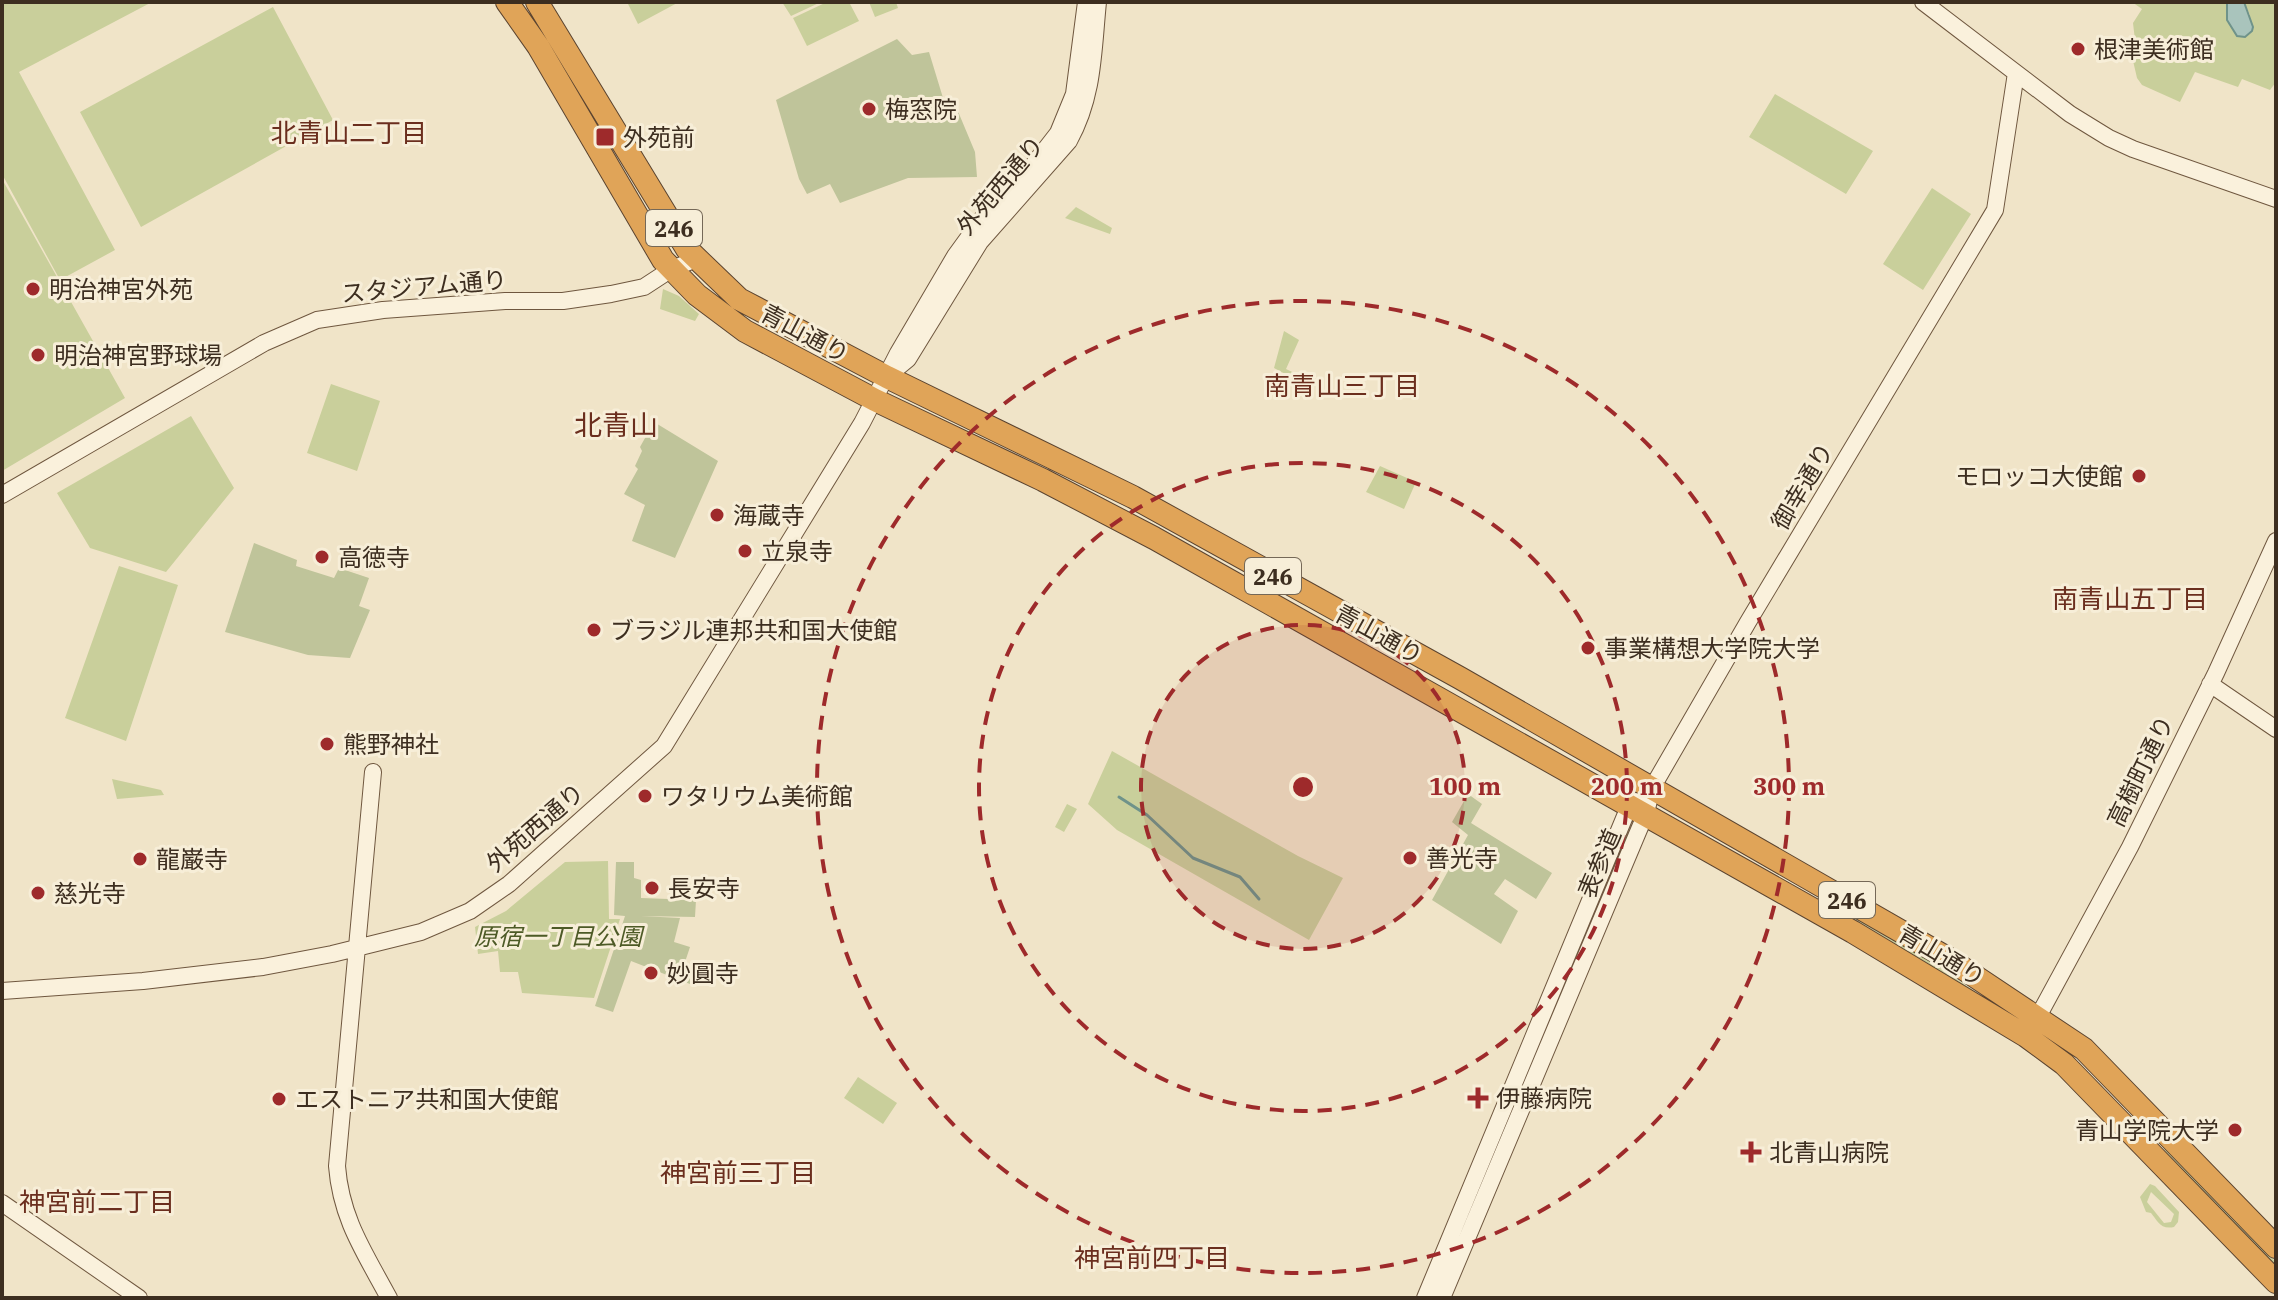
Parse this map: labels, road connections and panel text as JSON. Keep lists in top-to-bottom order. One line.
{"streets":{"highway":["246","青山通り"],"main road":["外苑西通り","スタジアム通り","御幸通り","高樹町通り","表参道"]},"crossings":[["外苑西通り","青山通り"],["スタジアム通り","青山通り"],["青山通り","御幸通り"],["青山通り","高樹町通り"],["青山通り","表参道"],["御幸通り","表参道"]],"districts":["北青山二丁目","南青山三丁目","北青山","南青山五丁目","神宮前三丁目","神宮前二丁目","神宮前四丁目"],"parks":["原宿一丁目公園"],"places":{"other":["根津美術館","梅窓院","明治神宮外苑","明治神宮野球場","モロッコ大使館","海蔵寺","立泉寺","高徳寺","ブラジル連邦共和国大使館","事業構想大学院大学","熊野神社","ワタリウム美術館","善光寺","龍巌寺","長安寺","慈光寺","妙圓寺","エストニア共和国大使館","青山学院大学"],"transit":["外苑前"],"health":["伊藤病院","北青山病院"]},"rings":["100 m","200 m","300 m"]}
